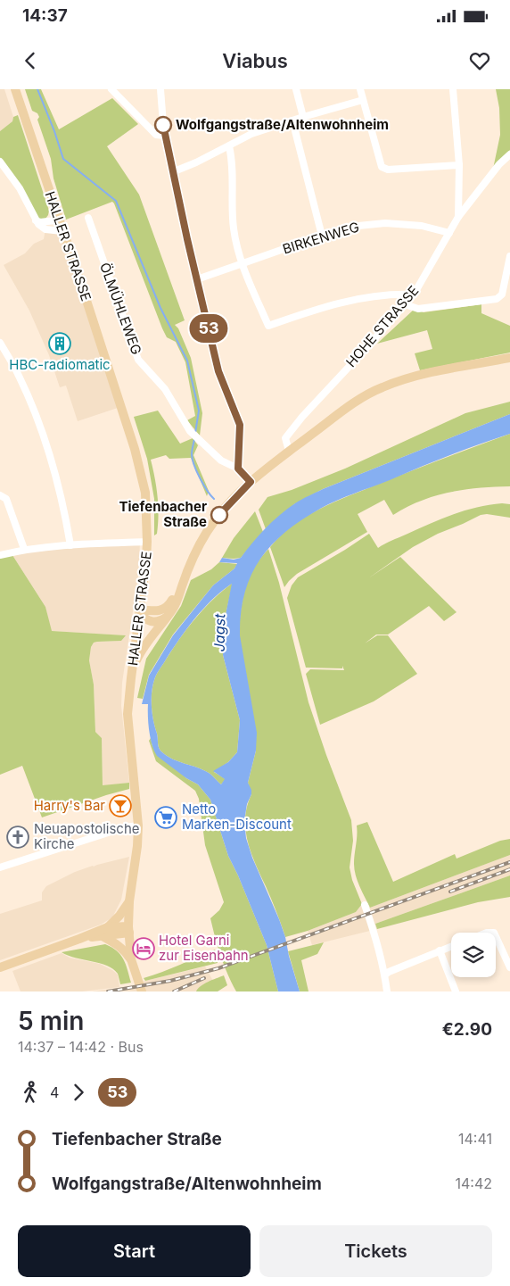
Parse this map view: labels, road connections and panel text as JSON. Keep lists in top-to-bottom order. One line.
{"streets":{"main road":["HALLER STRASSE"],"street":["BIRKENWEG","ÖLMÜHLEWEG","HOHE STRASSE"]},"crossings":[["BIRKENWEG","HOHE STRASSE"]],"water":["Jagst"],"places":{"other":["Wolfgangstraße/Altenwohnheim","Tiefenbacher Straße"],"building":["HBC-radiomatic"],"bar":["Harry's Bar"],"supermarket":["Netto Marken-Discount"],"church":["Neuapostolische Kirche"],"hotel":["Hotel Garni zur Eisenbahn"]},"lines":["bus line 53"],"page":{"status":"14:37","header":"Viabus","on_map":"53","heading":["5 min","14:37 – 14:42 · Bus","€2.90"],"legs":["4","53"],"list":[{"name":"Tiefenbacher Straße","value":"14:41"},{"name":"Wolfgangstraße/Altenwohnheim","value":"14:42"}],"buttons":["Start","Tickets"]}}
